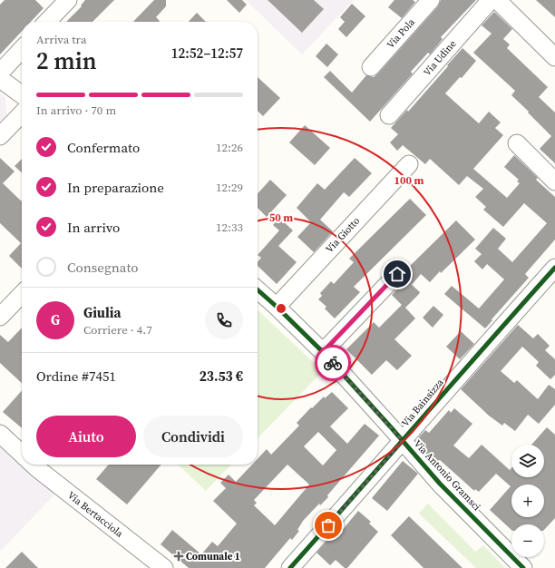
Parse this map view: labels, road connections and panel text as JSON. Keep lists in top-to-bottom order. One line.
{"streets":{"street":["Via Pola","Via Udine","Via Giotto","Via Bainsizza","Via Antonio Gramsci","Via Bertacciola"]},"crossings":[["Via Giotto","Via Antonio Gramsci"],["Via Bainsizza","Via Antonio Gramsci"]],"places":{"health":["Comunale 1"]},"page":{"heading":["2 min","Arriva tra","12:52–12:57"],"panel":["Giulia","Corriere · 4.7","Ordine #7451","23.53 €"],"bar":"In arrivo · 70 m","list":[["Confermato","12:26"],["In preparazione","12:29"],["In arrivo","12:33"],"Consegnato"],"round":"G","buttons":["Aiuto","Condividi"],"map_buttons":["+","−"]},"rings":["100 m","50 m"]}
